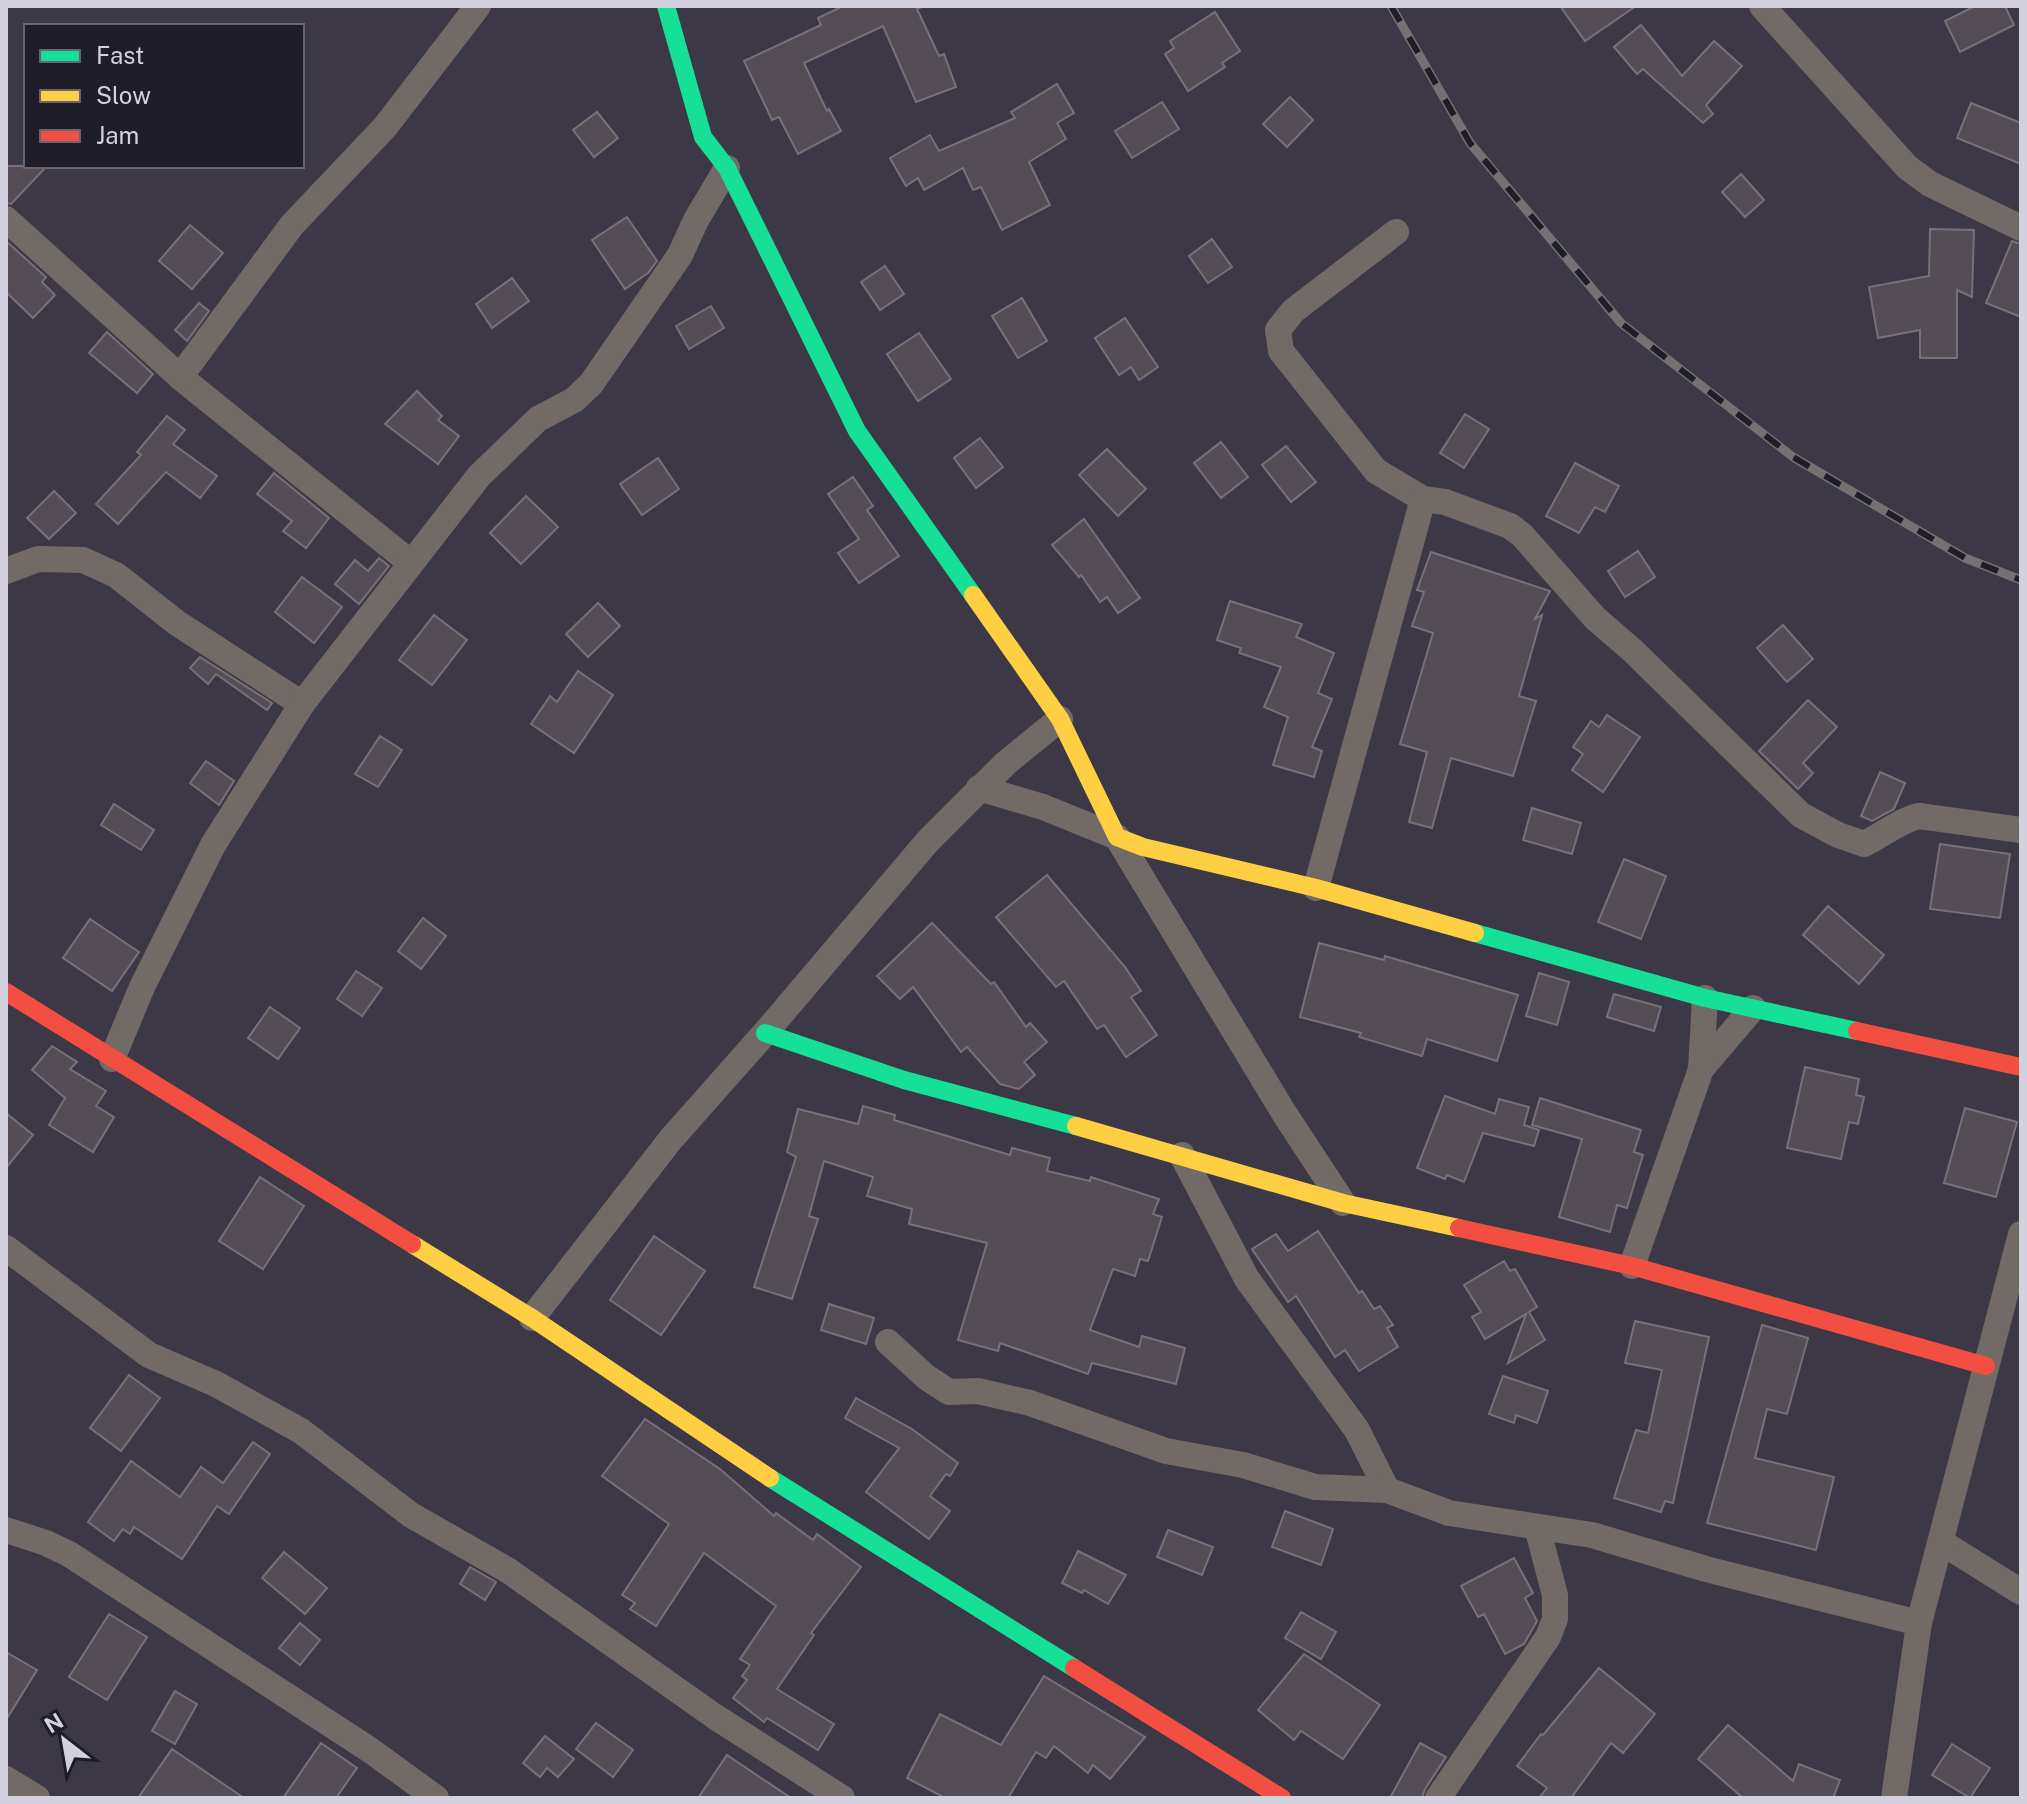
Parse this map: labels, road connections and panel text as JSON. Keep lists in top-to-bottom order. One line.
{"legend":["Fast","Slow","Jam"],"north":"top left"}
